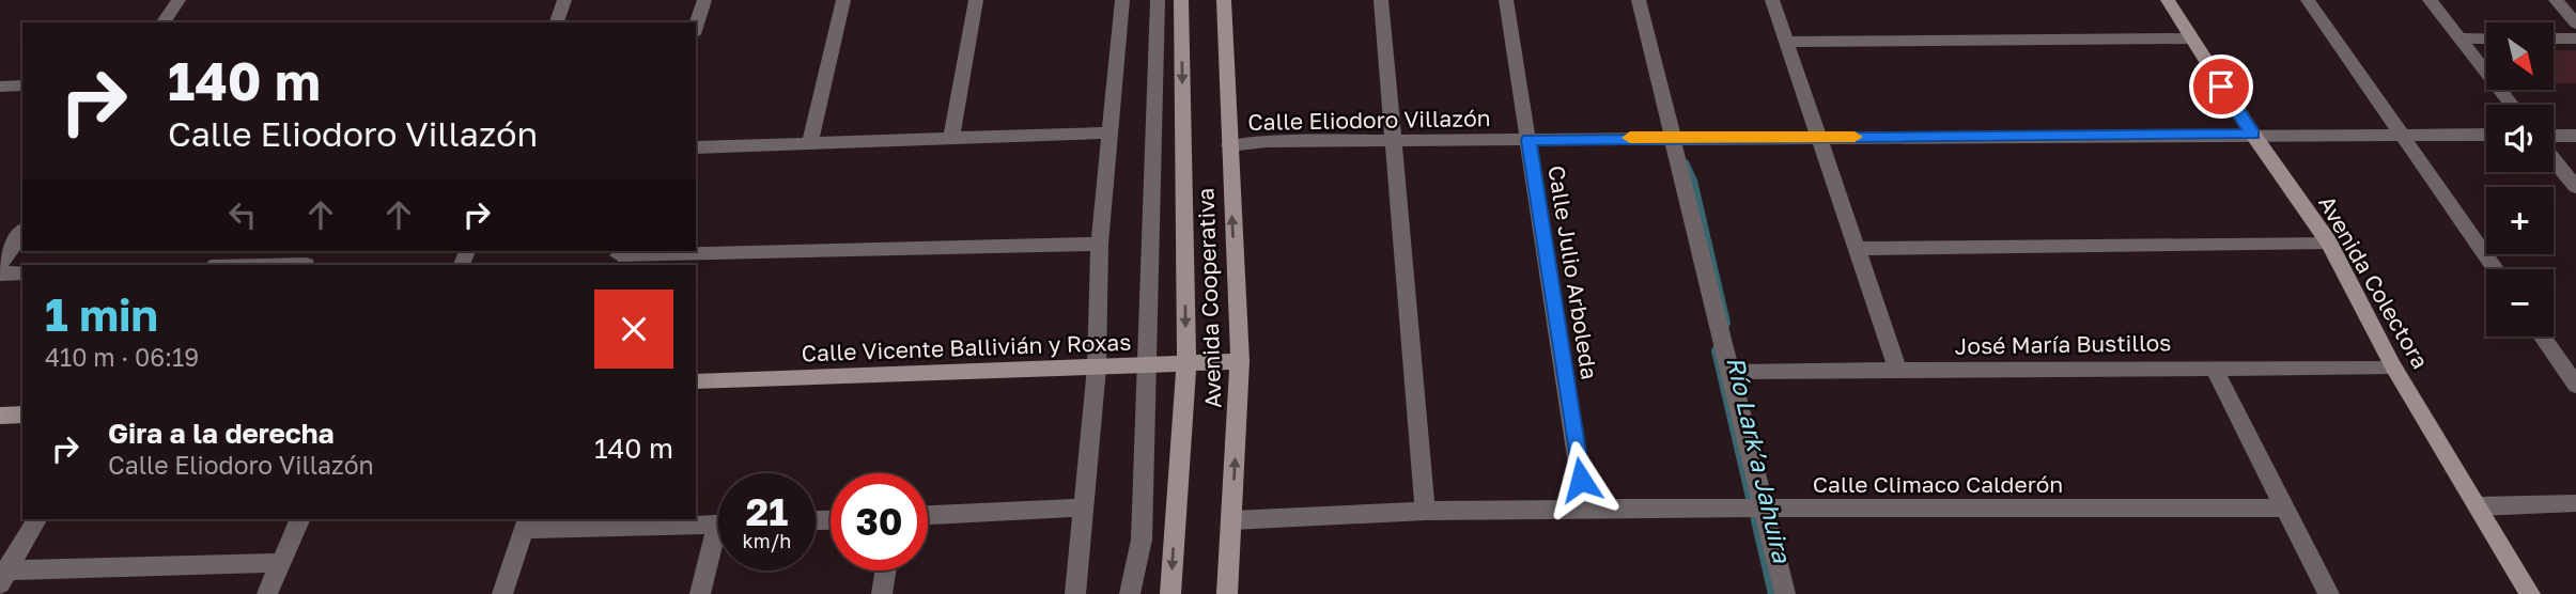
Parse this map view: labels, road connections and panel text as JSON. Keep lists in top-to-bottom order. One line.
{"streets":{"street":["Calle Eliodoro Villazón","Calle Julio Arboleda","Avenida Colectora","Avenida Cooperativa","José María Bustillos","Calle Vicente Ballivián y Roxas","Calle Climaco Calderón"]},"crossings":[["Calle Eliodoro Villazón","Calle Julio Arboleda"],["Calle Eliodoro Villazón","Avenida Colectora"],["Calle Eliodoro Villazón","Avenida Cooperativa"],["Calle Julio Arboleda","Calle Climaco Calderón"],["Avenida Colectora","José María Bustillos"],["Avenida Cooperativa","Calle Vicente Ballivián y Roxas"],["Avenida Cooperativa","Calle Climaco Calderón"]],"water":["Río Lark’a Jahuira"],"north":"bottom right","page":{"map_buttons":["+","−"],"turn":["140 m","Calle Eliodoro Villazón"],"heading":["1 min","410 m · 06:19"],"list":[{"name":"Gira a la derecha","note":"Calle Eliodoro Villazón","value":"140 m"}],"speed":"21 km/h","limit":"30"}}
